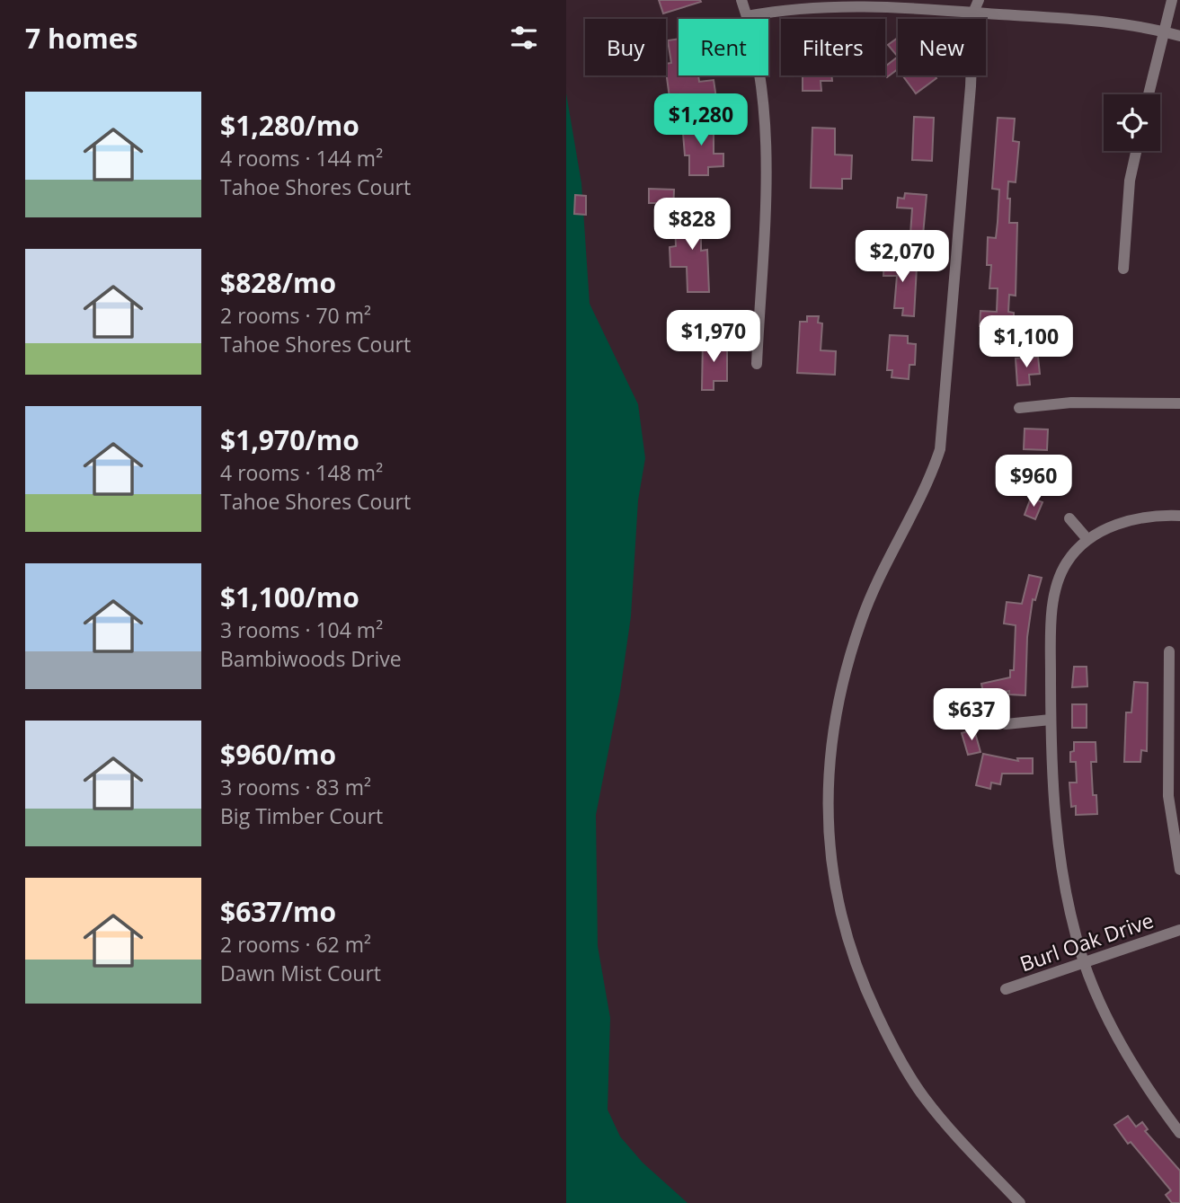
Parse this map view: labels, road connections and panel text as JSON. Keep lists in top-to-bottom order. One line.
{"streets":{"street":["Burl Oak Drive"]},"page":{"heading":"7 homes","chip":["Buy","Rent","Filters","New"],"list":[{"name":"$1,280/mo","note":"4 rooms · 144 m² · Tahoe Shores Court"},{"name":"$828/mo","note":"2 rooms · 70 m² · Tahoe Shores Court"},{"name":"$1,970/mo","note":"4 rooms · 148 m² · Tahoe Shores Court"},{"name":"$1,100/mo","note":"3 rooms · 104 m² · Bambiwoods Drive"},{"name":"$960/mo","note":"3 rooms · 83 m² · Big Timber Court"},{"name":"$637/mo","note":"2 rooms · 62 m² · Dawn Mist Court"}],"price":["$1,280","$828","$2,070","$1,970","$1,100","$960","$637"]}}
